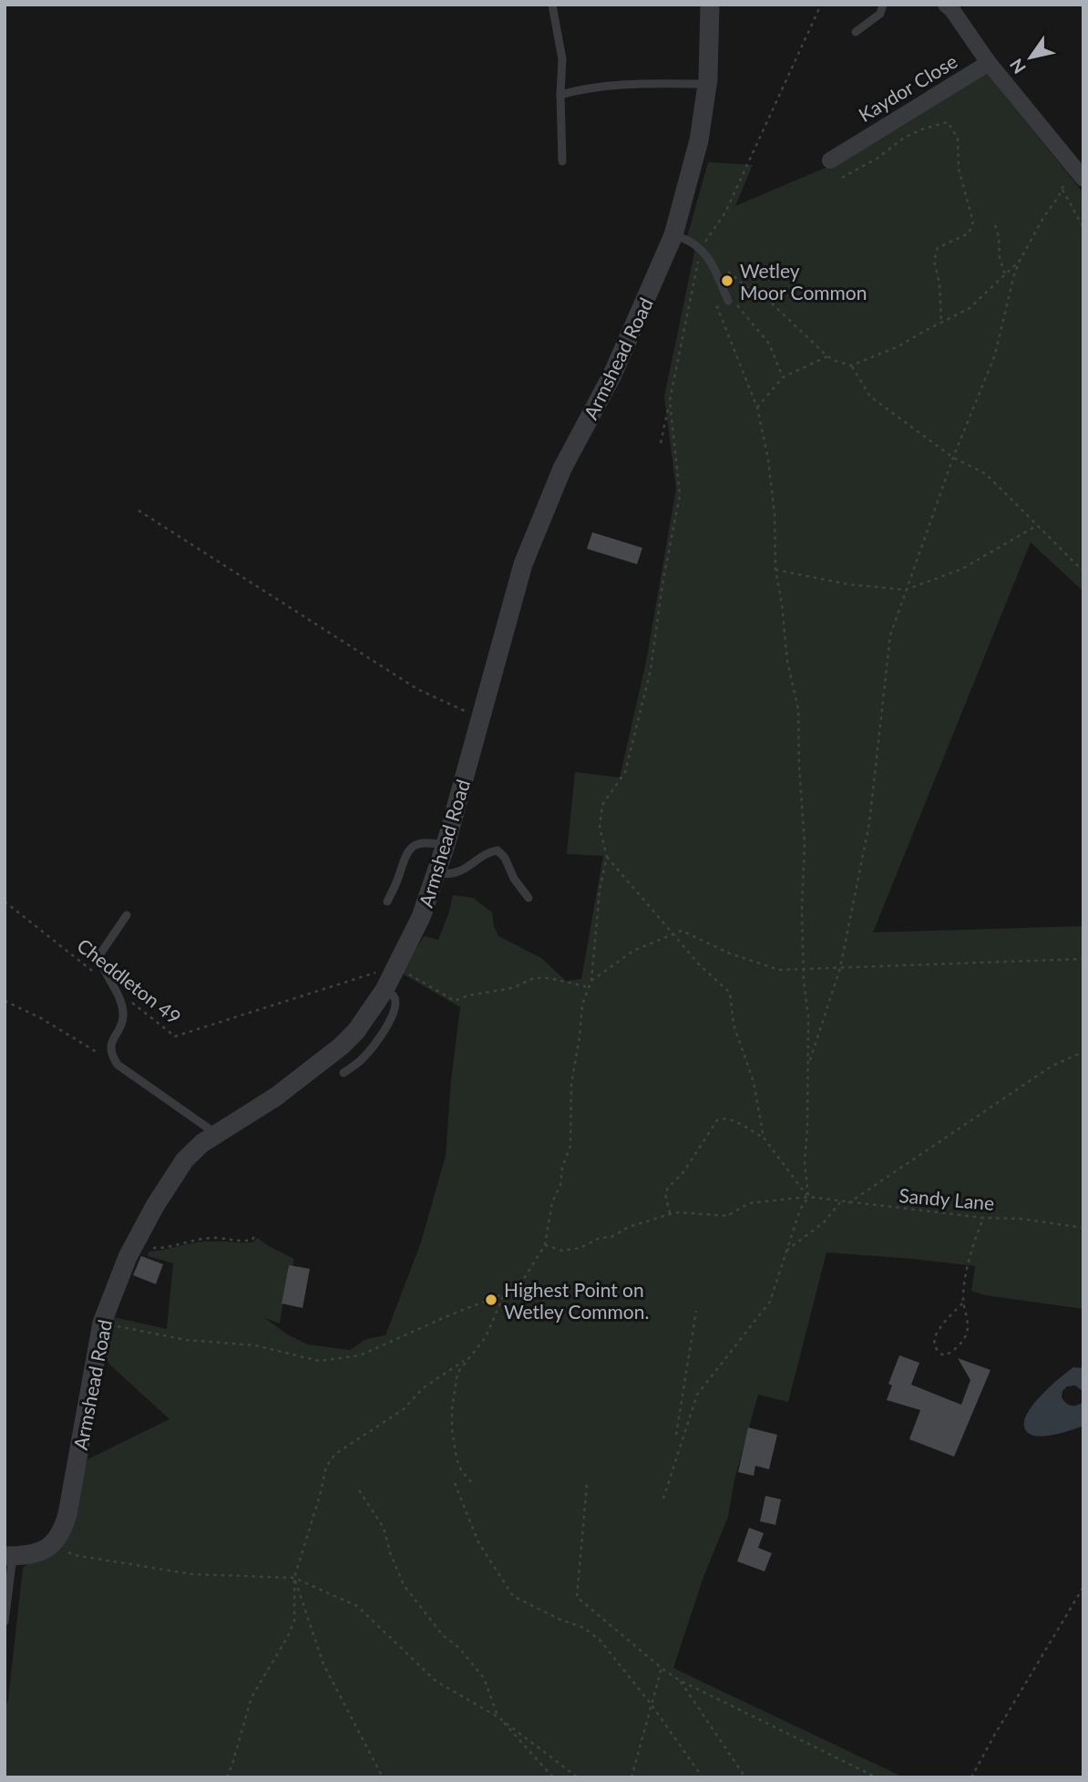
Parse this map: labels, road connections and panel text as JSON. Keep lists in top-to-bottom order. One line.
{"streets":{"street":["Kaydor Close","Armshead Road"],"path":["Cheddleton 49","Sandy Lane"]},"crossings":[["Armshead Road","Cheddleton 49"]],"places":["Wetley Moor Common","Highest Point on Wetley Common."],"north":"bottom left"}
